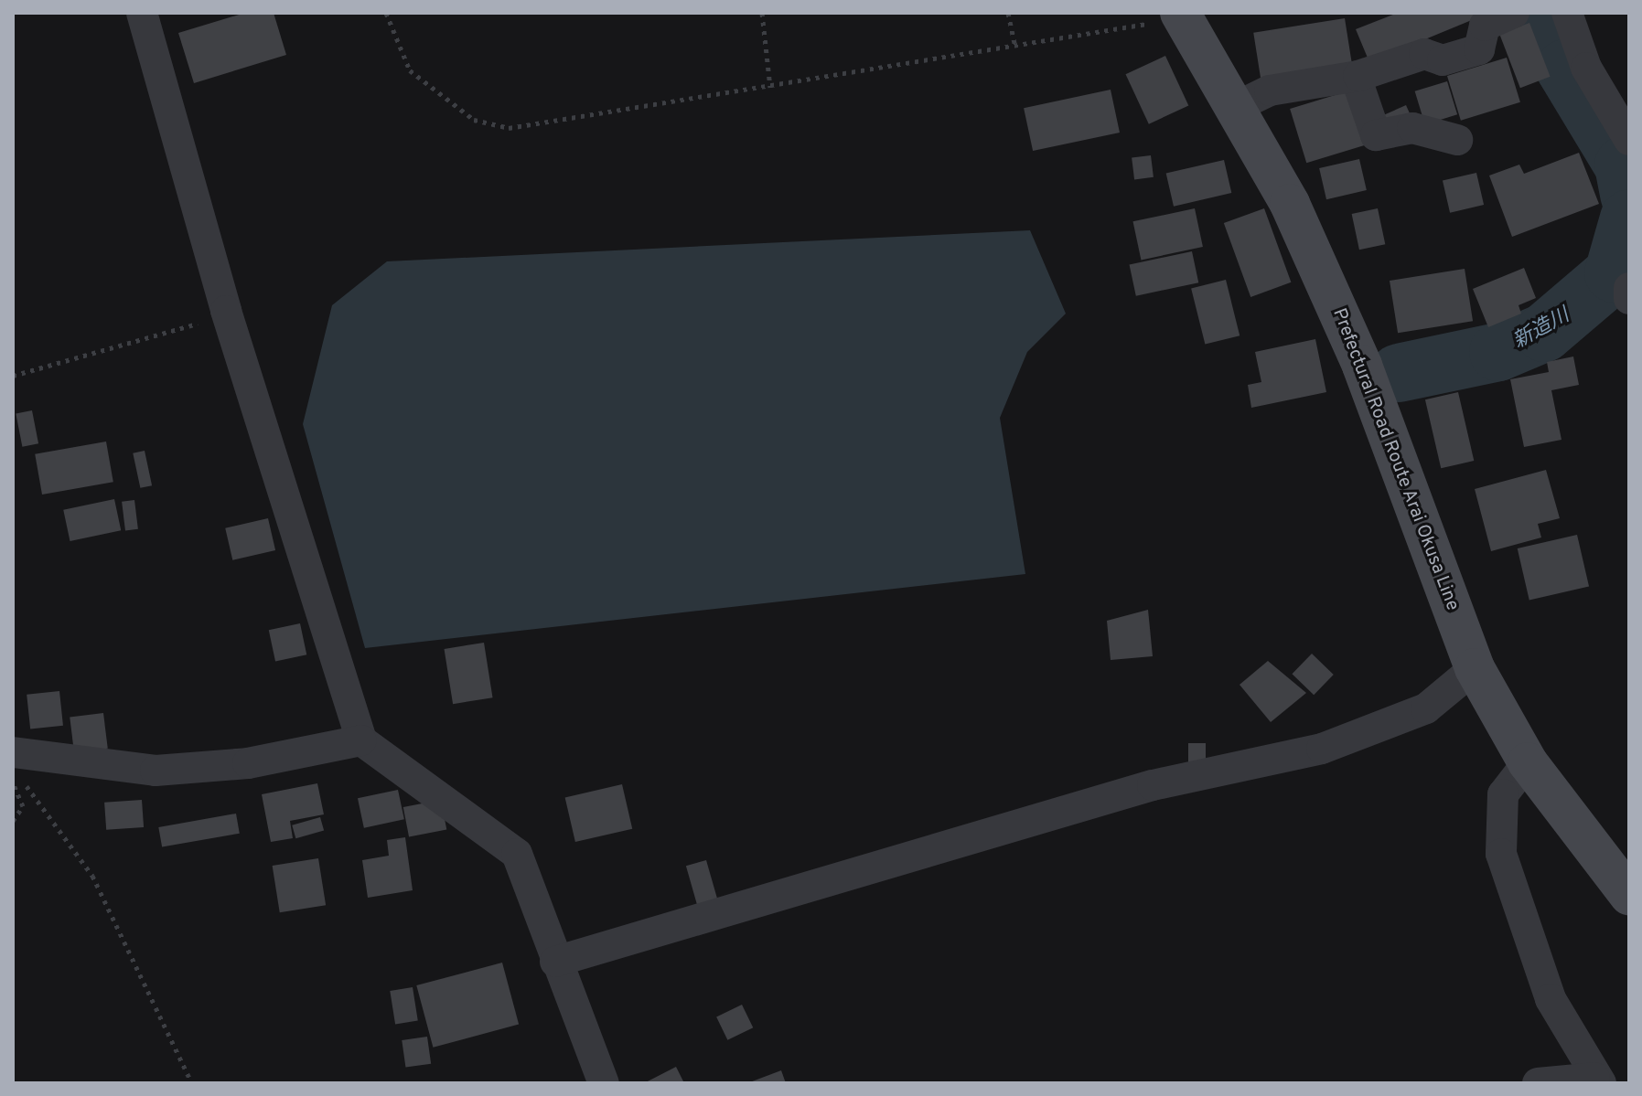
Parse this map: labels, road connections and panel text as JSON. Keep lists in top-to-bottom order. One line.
{"streets":{"main road":["Prefectural Road Route Arai Okusa Line"]},"water":["新造川"]}
